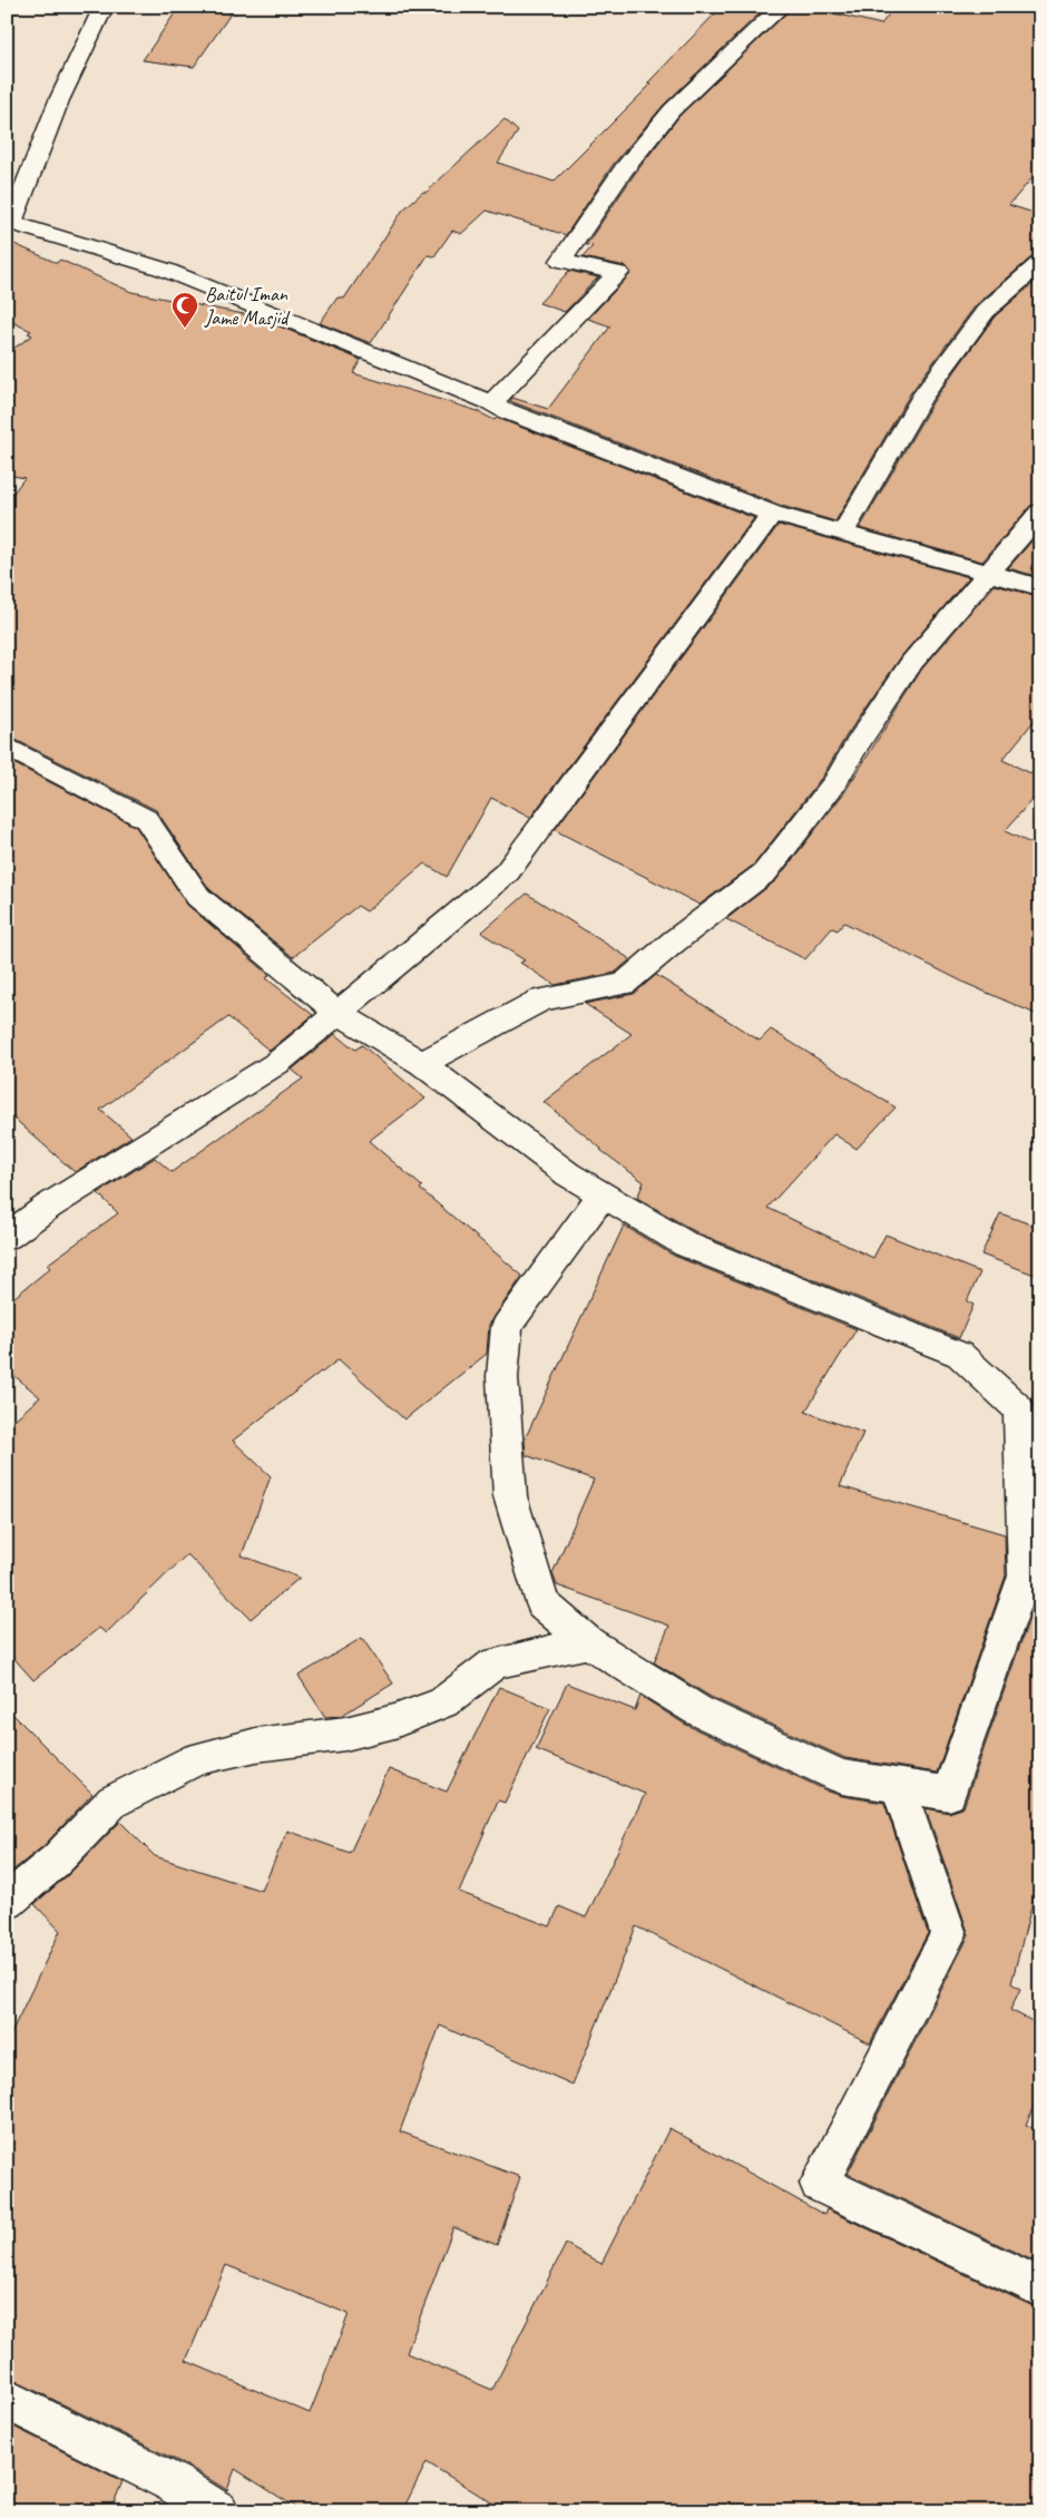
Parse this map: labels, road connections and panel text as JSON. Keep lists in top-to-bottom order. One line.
{"places":{"mosque":["Baitul Iman Jame Masjid"]}}
